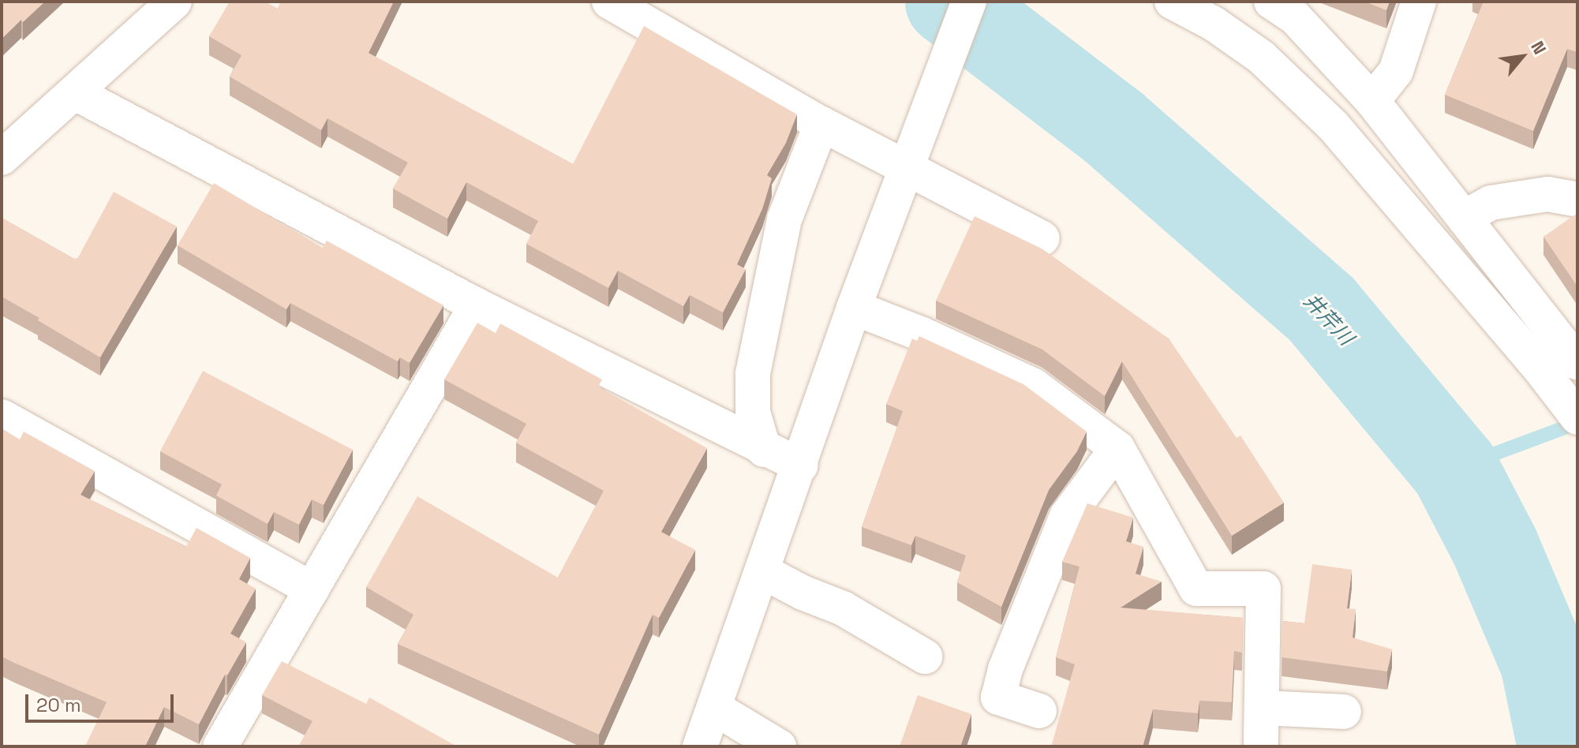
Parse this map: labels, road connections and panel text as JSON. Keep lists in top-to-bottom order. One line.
{"water":["井芹川"],"scale_bar":"20 m","north":"top right"}
